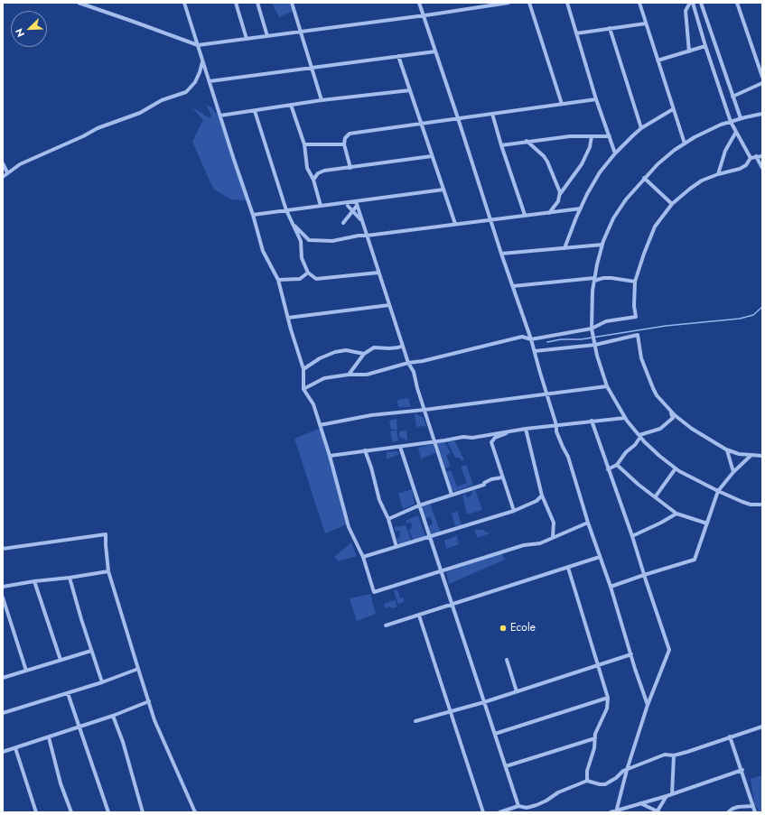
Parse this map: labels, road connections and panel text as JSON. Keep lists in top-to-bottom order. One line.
{"places":["Ecole"],"north":"bottom left"}
